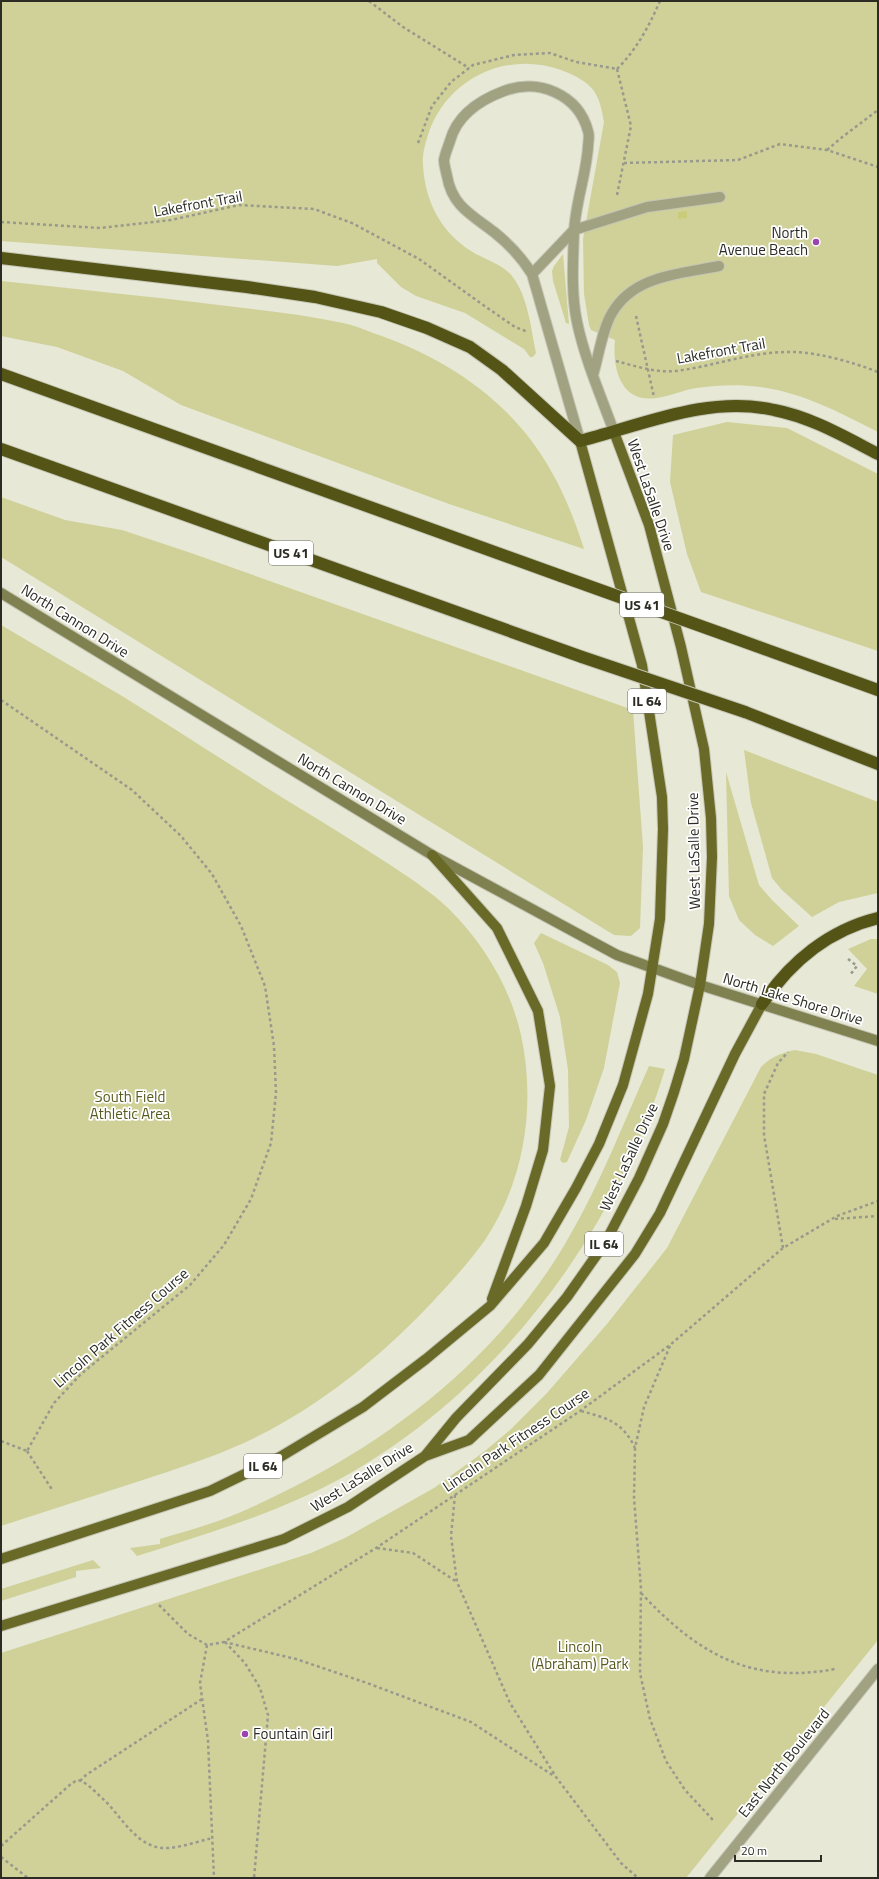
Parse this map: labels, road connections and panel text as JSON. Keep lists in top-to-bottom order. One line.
{"streets":{"highway":["US 41"],"main road":["West LaSalle Drive","North Cannon Drive","IL 64","North Lake Shore Drive"],"street":["East North Boulevard"],"path":["Lakefront Trail","Lincoln Park Fitness Course"]},"crossings":[["West LaSalle Drive","North Cannon Drive"],["West LaSalle Drive","North Lake Shore Drive"],["North Cannon Drive","North Lake Shore Drive"]],"parks":["South Field Athletic Area","Lincoln (Abraham) Park"],"places":["North Avenue Beach","Fountain Girl"],"scale_bar":"20 m"}
